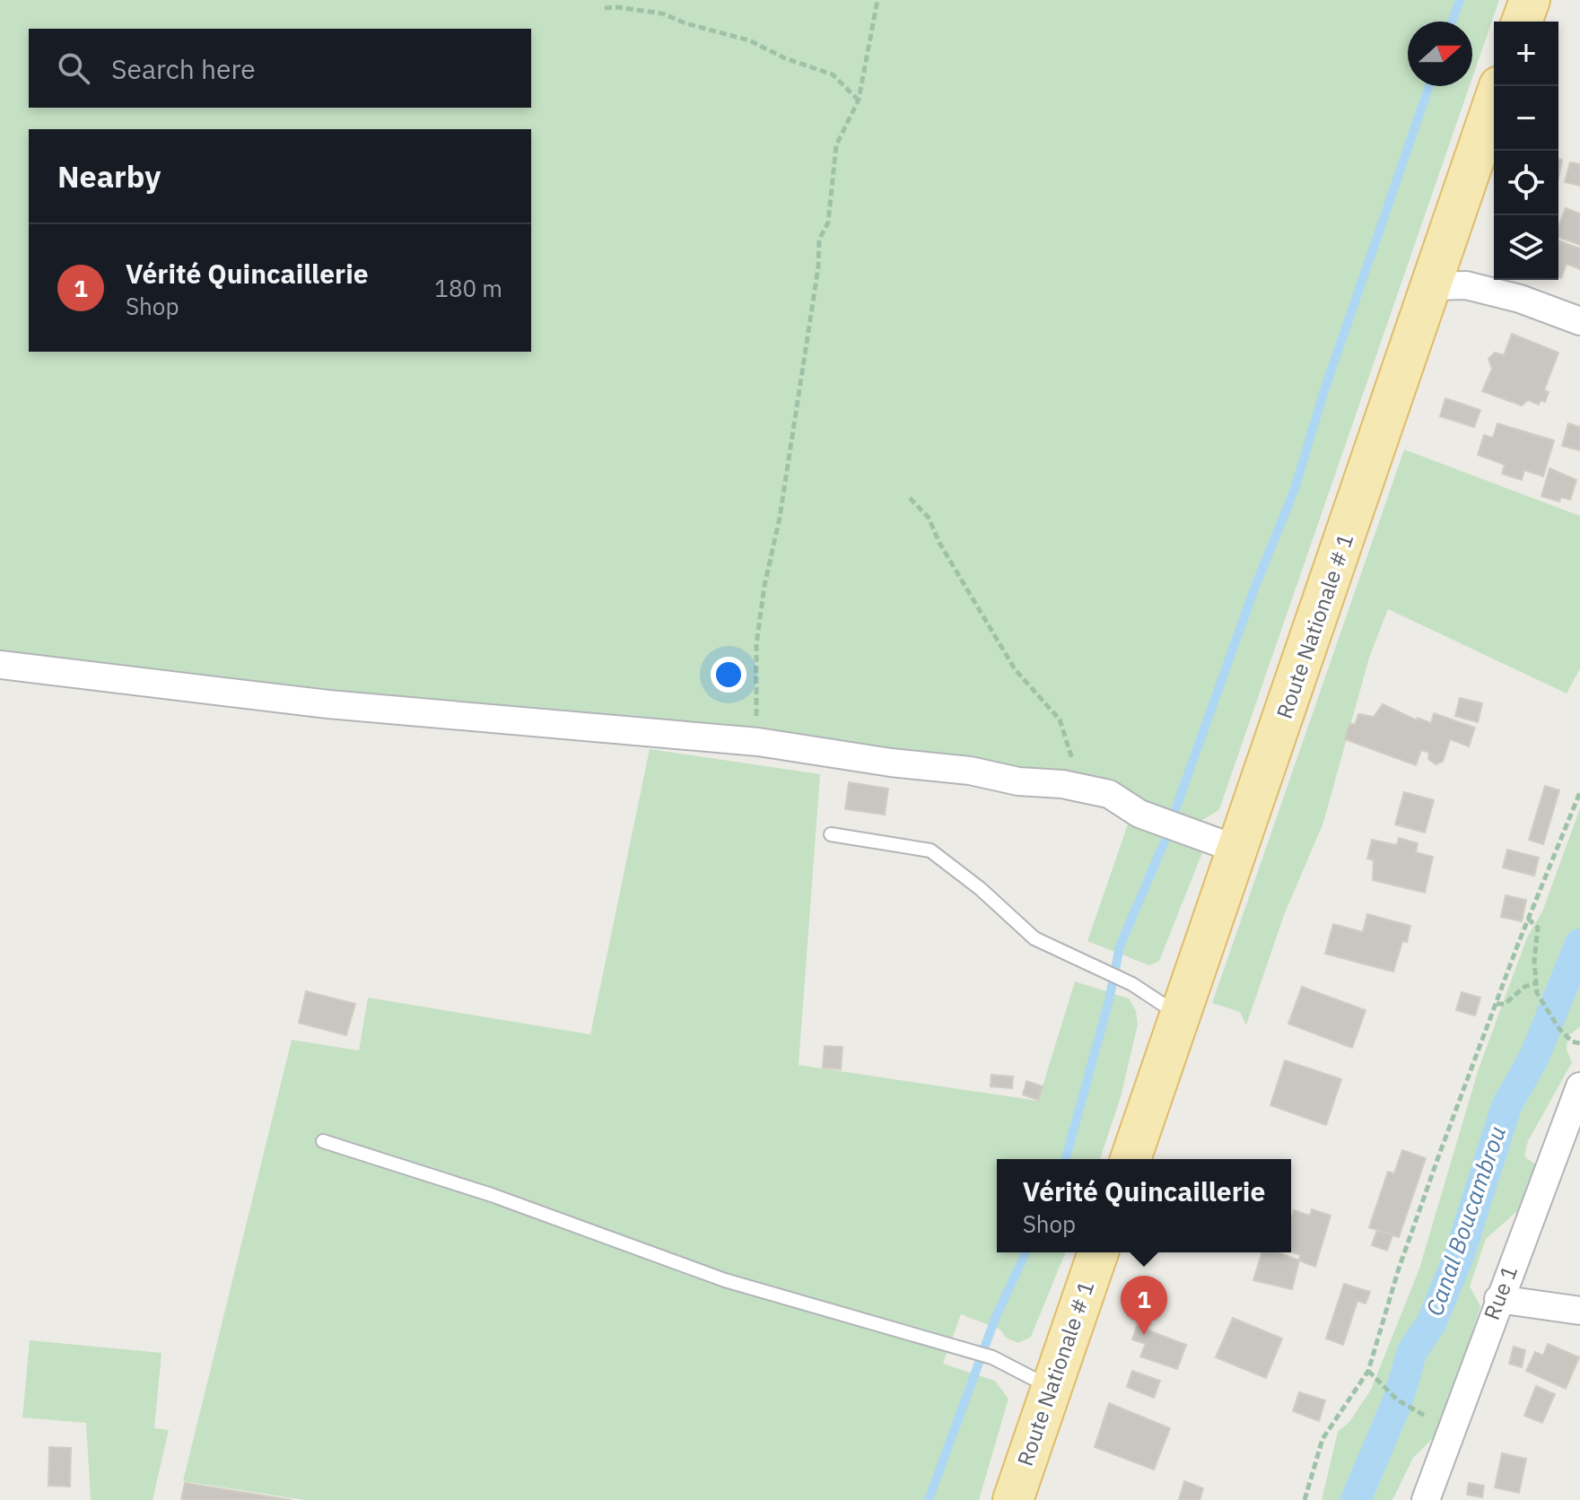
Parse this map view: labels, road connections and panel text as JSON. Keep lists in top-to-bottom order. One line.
{"streets":{"main road":["Route Nationale # 1"],"street":["Rue 1"]},"water":["Canal Boucambrou"],"north":"right","page":{"map_buttons":["+","−"],"search":"Search here","heading":"Nearby","list":[{"mark":"1","name":"Vérité Quincaillerie","note":"Shop","value":"180 m"}],"popup":["Vérité Quincaillerie","Shop"],"pins":"1"}}
